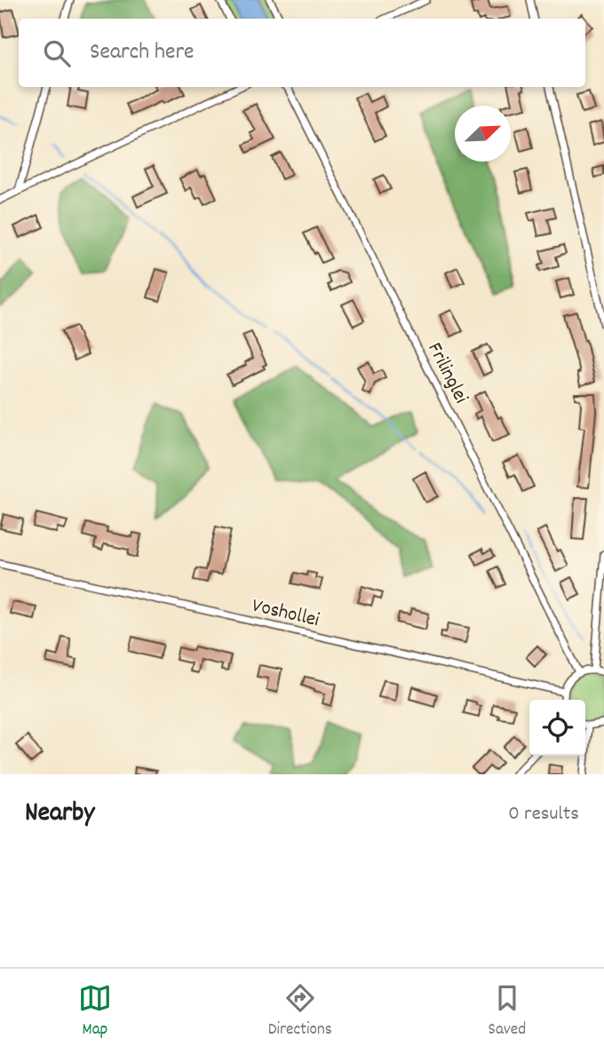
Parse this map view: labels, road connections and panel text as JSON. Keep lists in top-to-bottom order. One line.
{"streets":{"street":["Frilinglei","Voshollei"]},"north":"top right","page":{"search":"Search here","heading":["Nearby","0 results"],"nav":["Map","Directions","Saved"]}}
